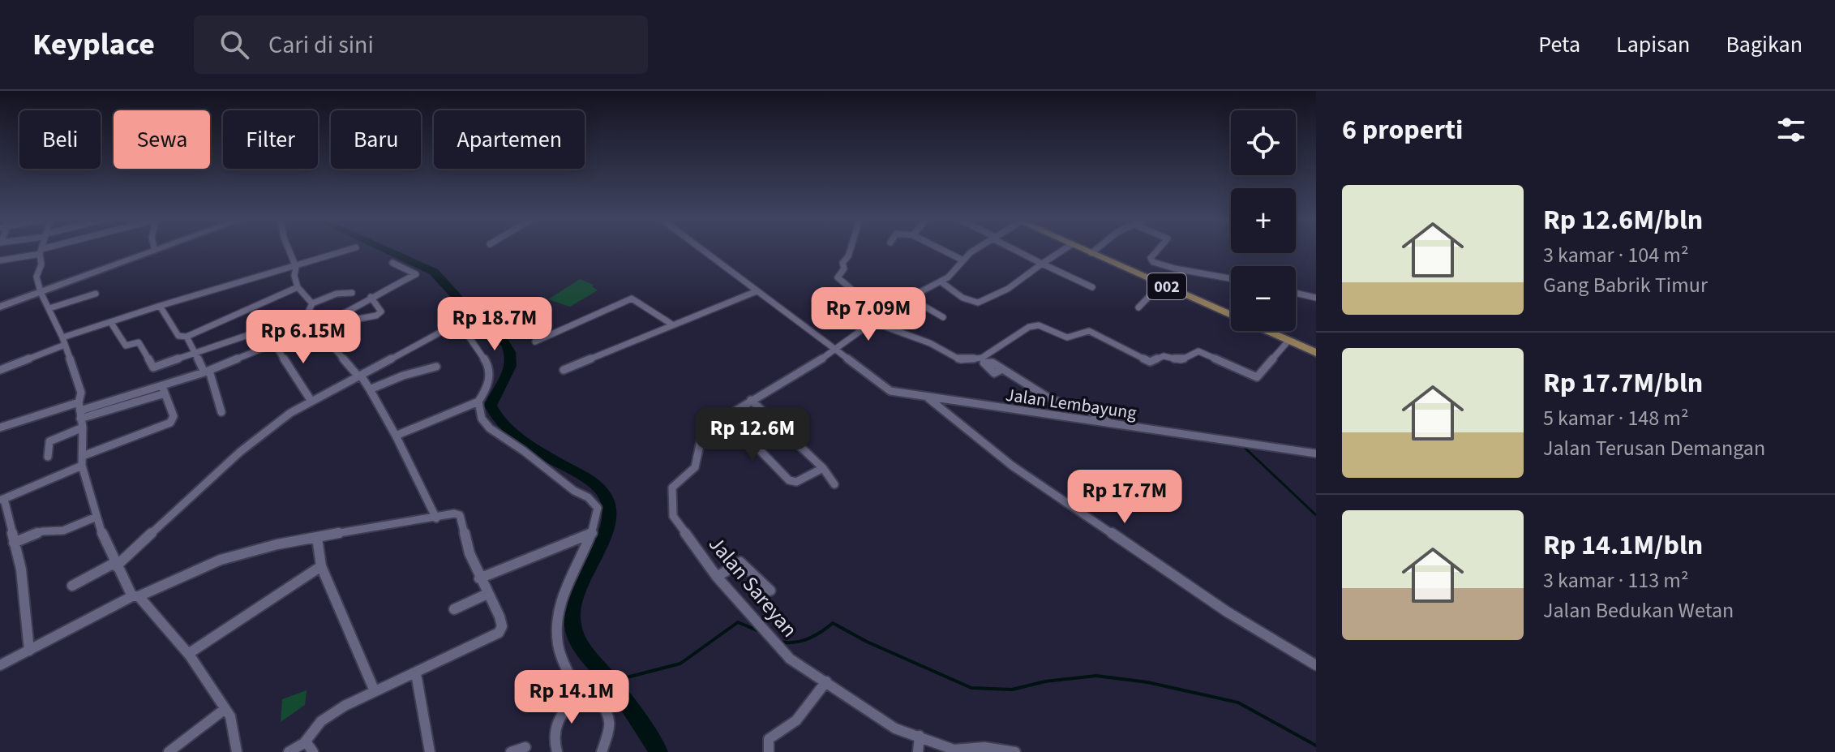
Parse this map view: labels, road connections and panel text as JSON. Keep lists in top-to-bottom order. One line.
{"streets":{"main road":["002"],"street":["Jalan Lembayung","Jalan Sareyan"]},"page":{"header":"Keyplace","search":"Cari di sini","nav":["Peta","Lapisan","Bagikan"],"heading":"6 properti","map_buttons":["+","−"],"chip":["Beli","Sewa","Filter","Baru","Apartemen"],"list":[{"name":"Rp 12.6M/bln","note":"3 kamar · 104 m² · Gang Babrik Timur"},{"name":"Rp 17.7M/bln","note":"5 kamar · 148 m² · Jalan Terusan Demangan"},{"name":"Rp 14.1M/bln","note":"3 kamar · 113 m² · Jalan Bedukan Wetan"}],"price":["Rp 7.09M","Rp 18.7M","Rp 6.15M","Rp 12.6M","Rp 17.7M","Rp 14.1M"]}}
